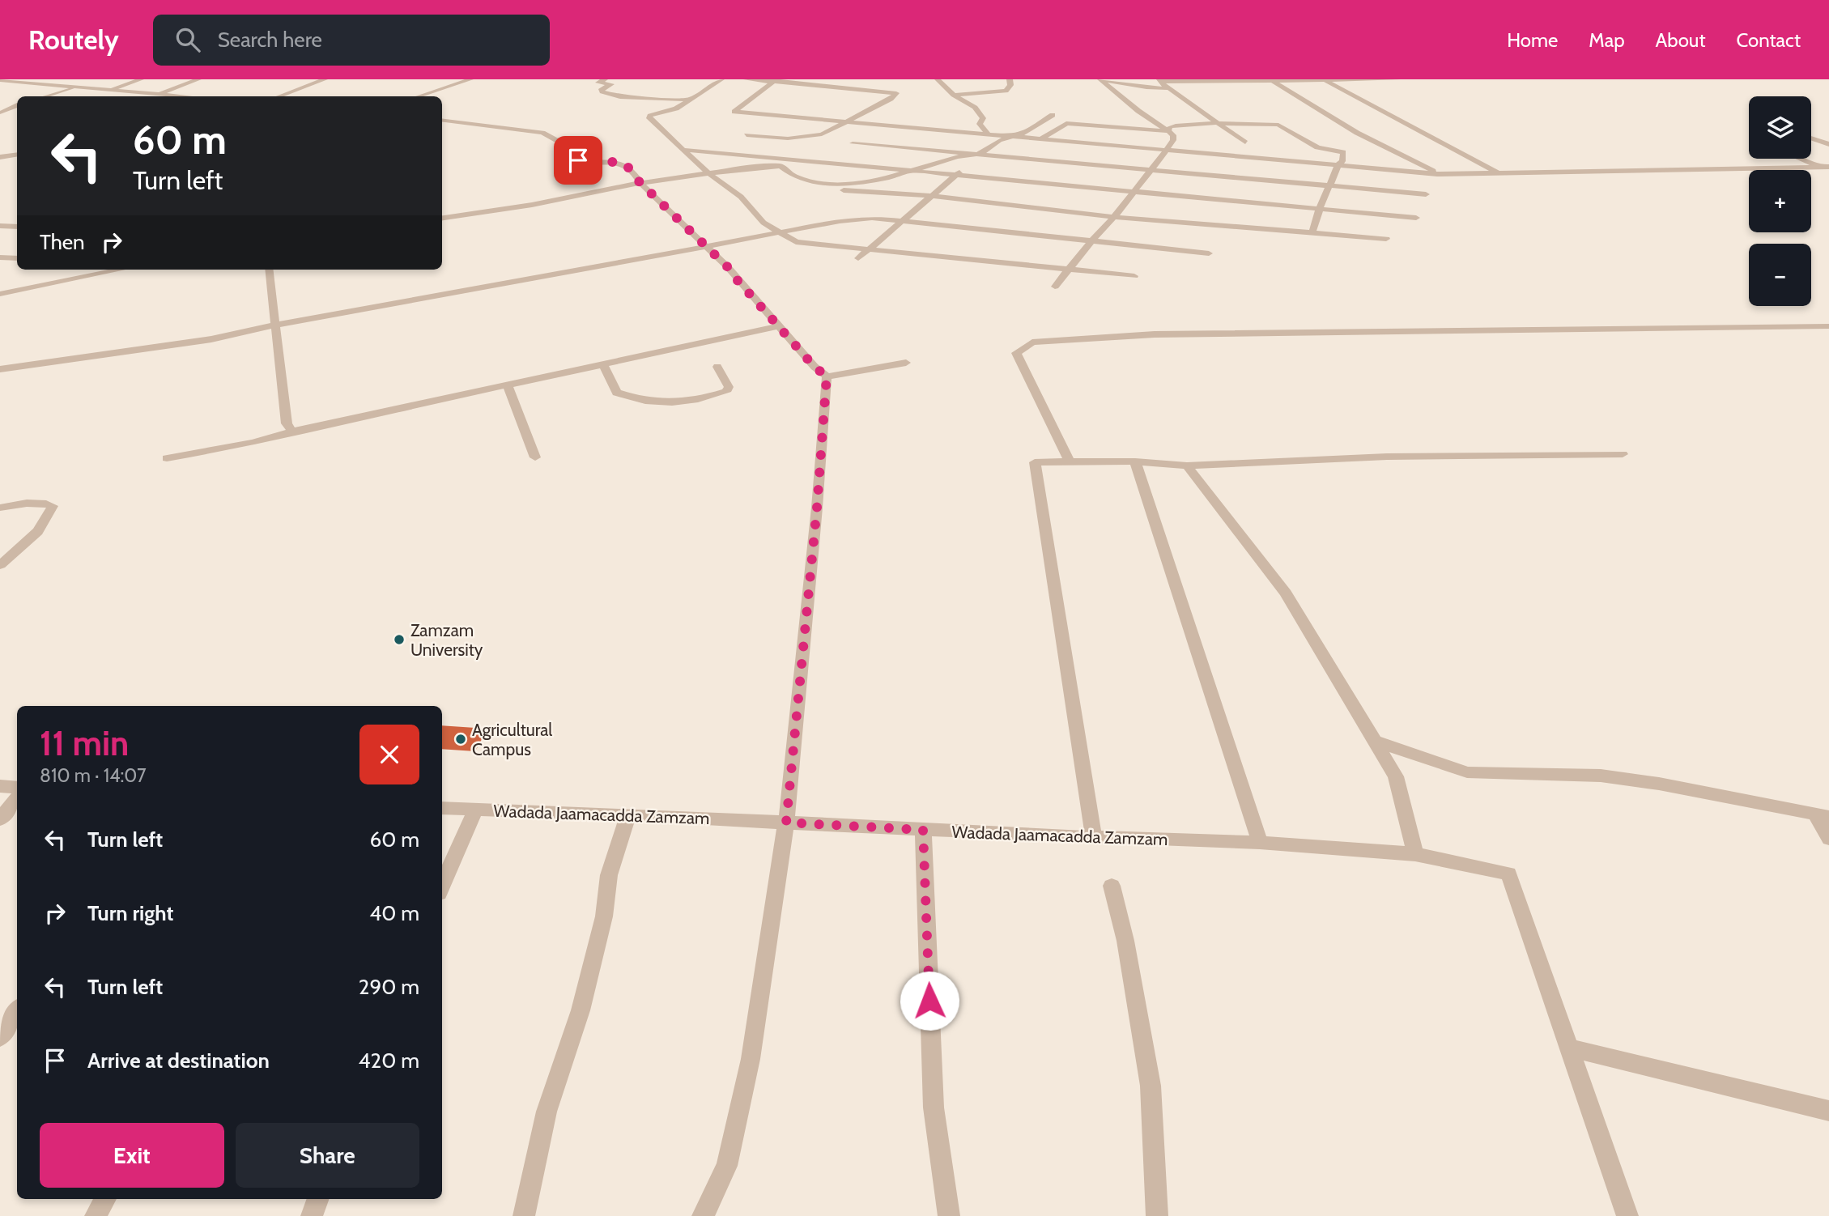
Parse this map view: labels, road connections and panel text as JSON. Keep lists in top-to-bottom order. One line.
{"streets":{"street":["Wadada Jaamacadda Zamzam"]},"places":["Zamzam University","Agricultural Campus"],"page":{"header":"Routely","search":"Search here","nav":["Home","Map","About","Contact"],"map_buttons":["+","−"],"turn":["60 m","Turn left"],"then":"Then","heading":["11 min","810 m · 14:07"],"list":[{"name":"Turn left","value":"60 m"},{"name":"Turn right","value":"40 m"},{"name":"Turn left","value":"290 m"},{"name":"Arrive at destination","value":"420 m"}],"buttons":["Exit","Share"]}}
